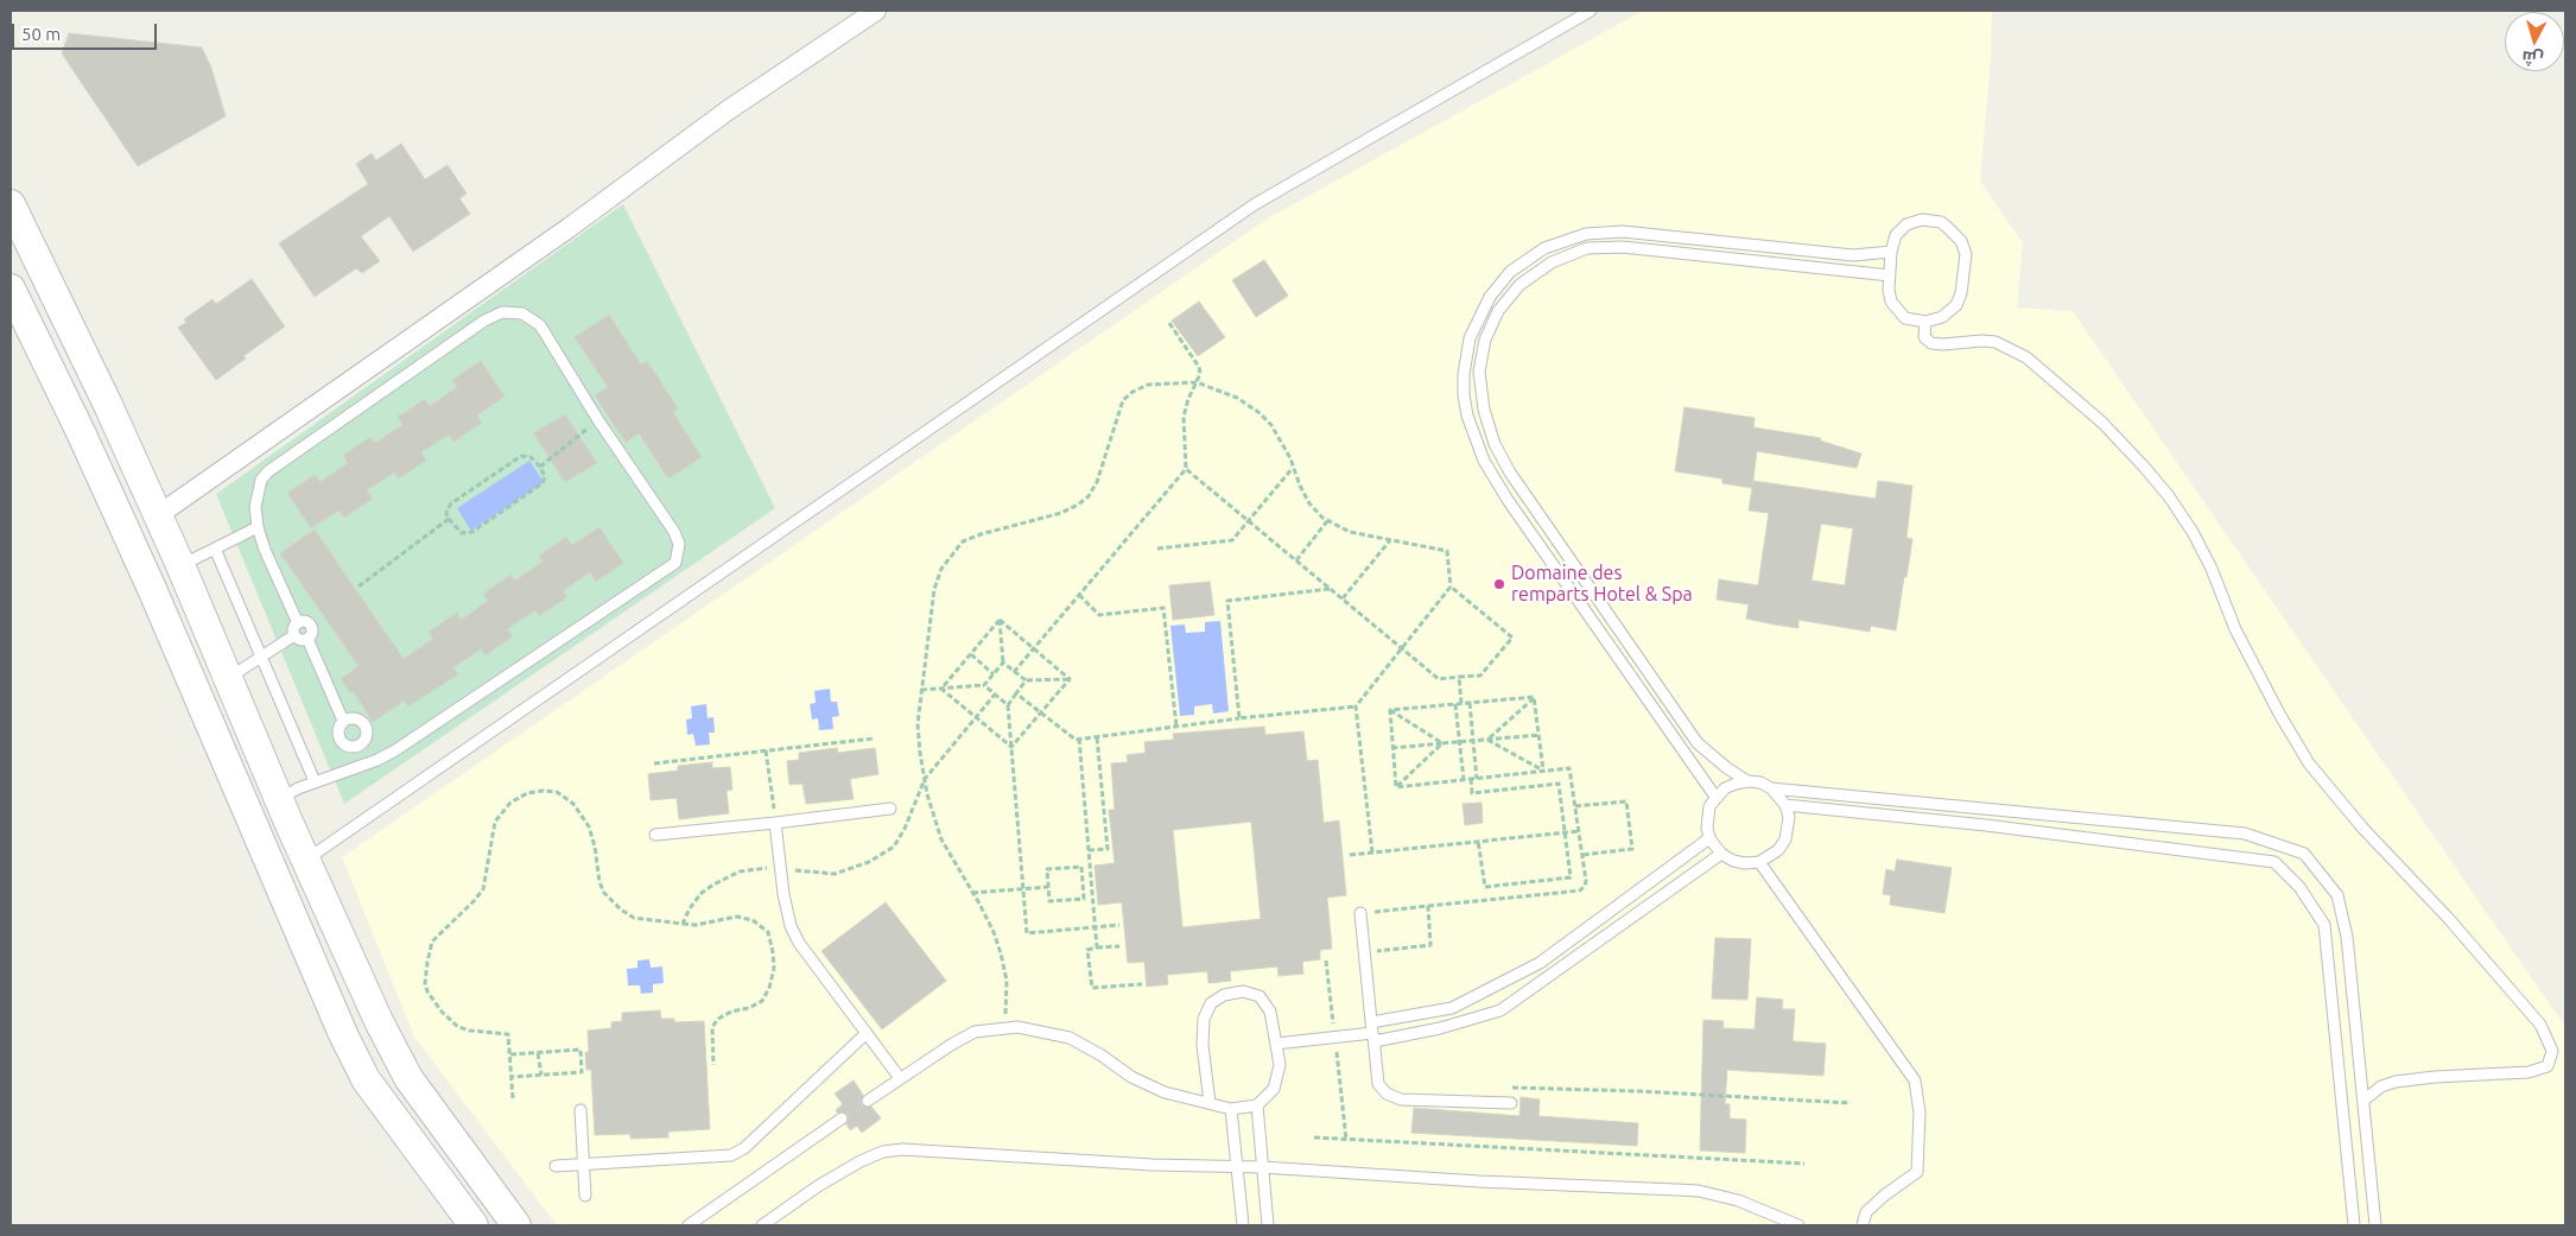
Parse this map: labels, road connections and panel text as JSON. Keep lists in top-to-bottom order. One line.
{"places":["Domaine des remparts Hotel & Spa"],"scale_bar":"50 m","north":"bottom"}
